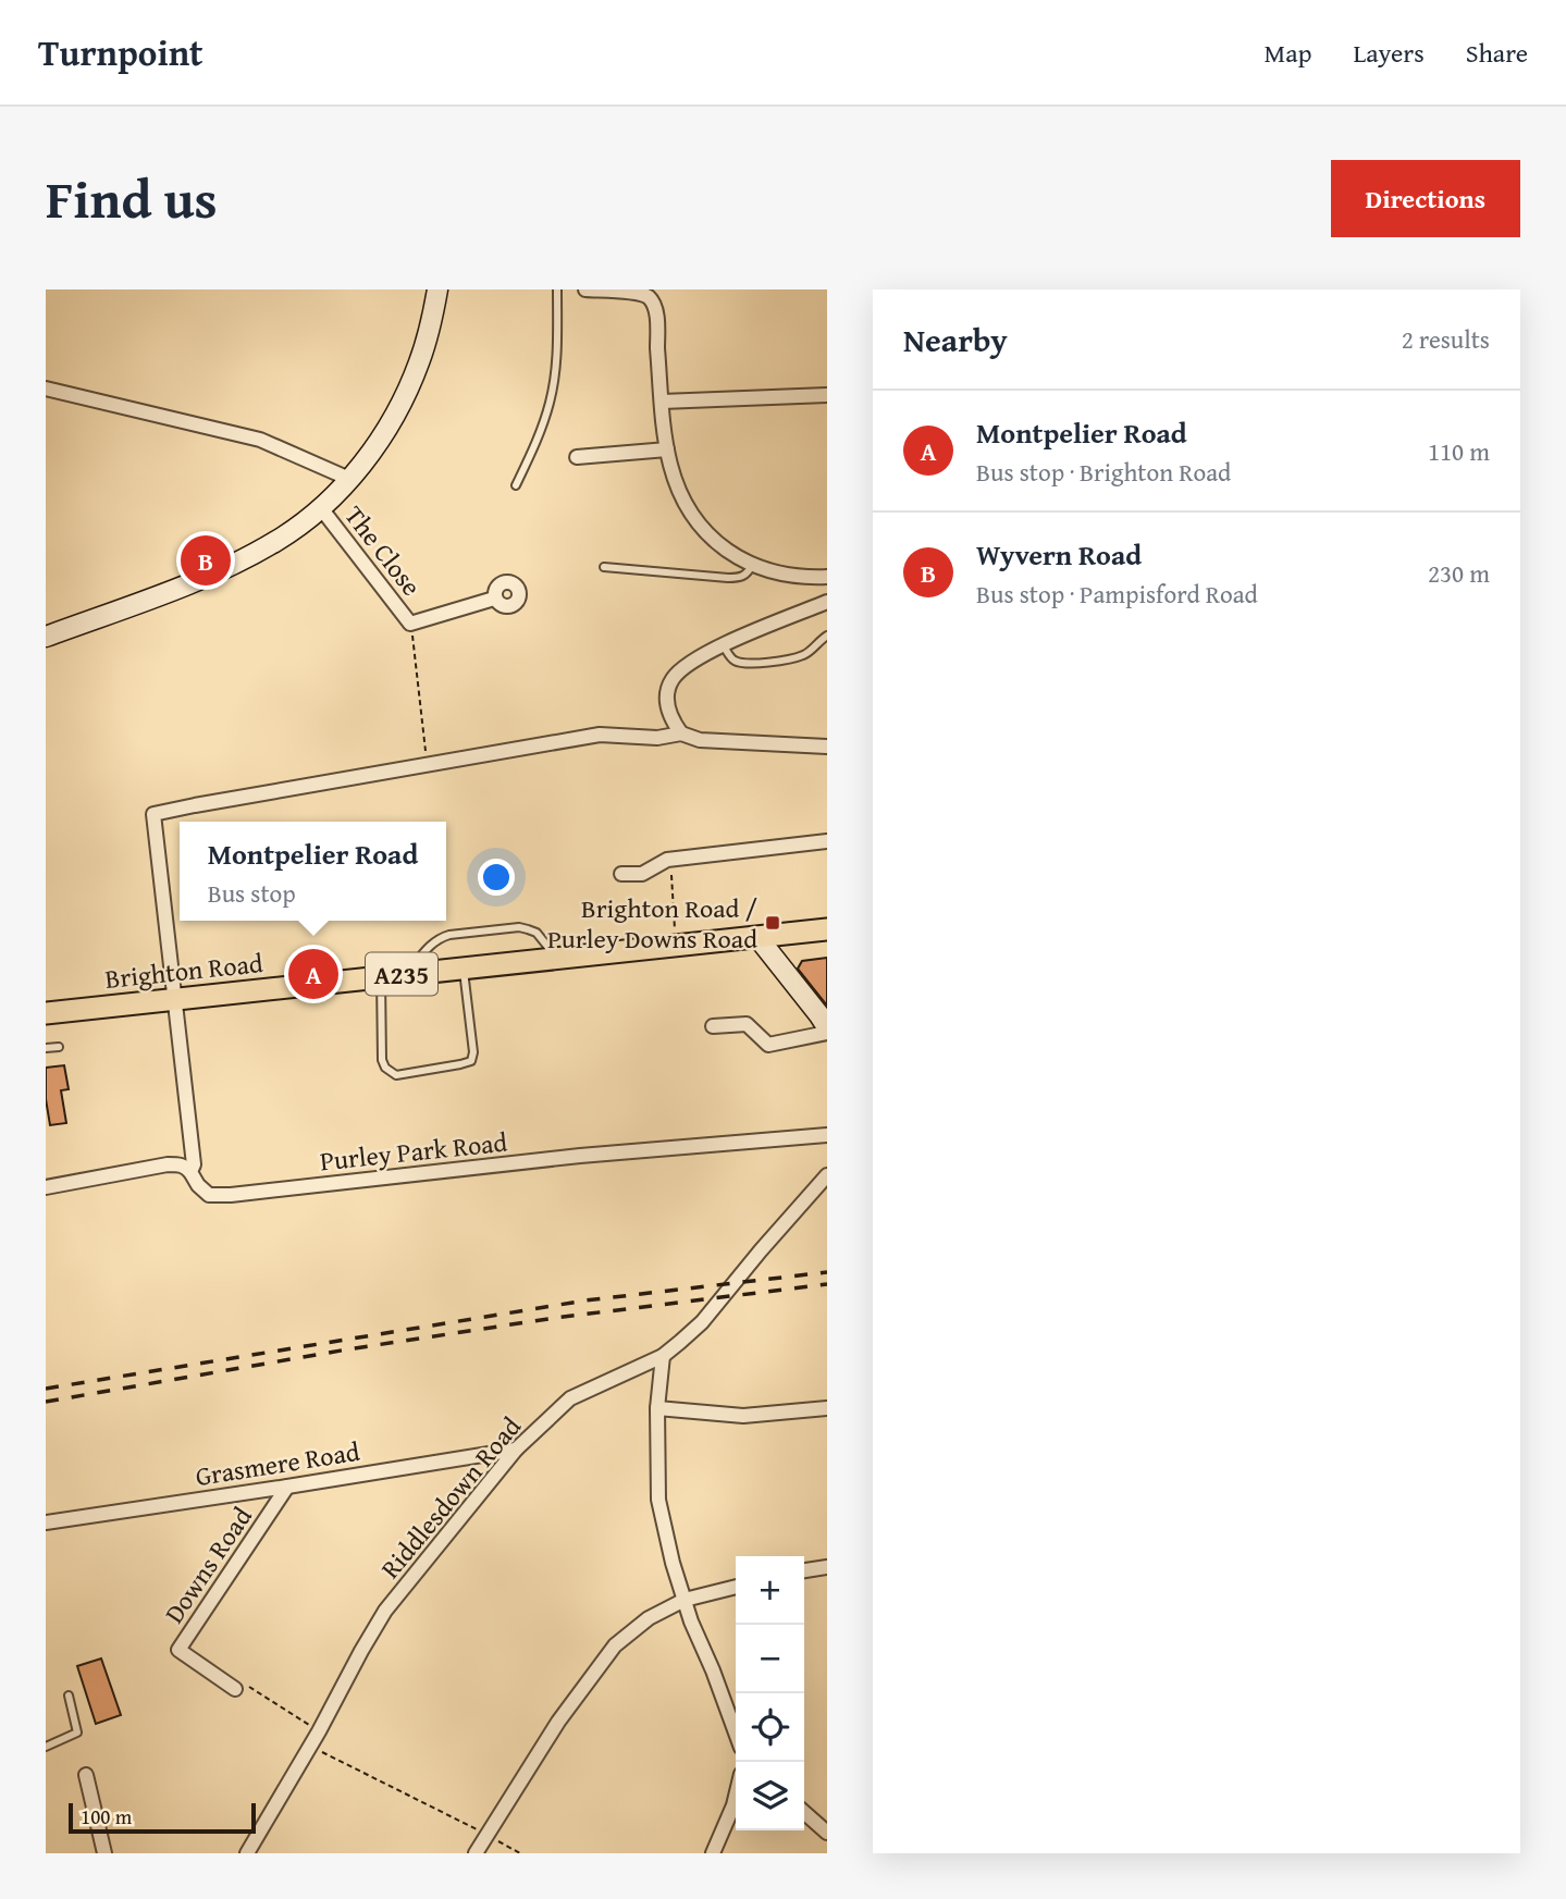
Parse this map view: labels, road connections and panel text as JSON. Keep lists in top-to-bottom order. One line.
{"streets":{"main road":["Brighton Road","A235"],"street":["The Close","Purley Park Road","Grasmere Road","Riddlesdown Road","Downs Road"]},"crossings":[["Grasmere Road","Riddlesdown Road"],["Grasmere Road","Downs Road"]],"places":{"transit":["Brighton Road / Purley Downs Road"]},"scale_bar":"100 m","page":{"header":"Turnpoint","nav":["Map","Layers","Share"],"title":"Find us","buttons":"Directions","heading":["Nearby","2 results"],"list":[{"mark":"A","name":"Montpelier Road","note":"Bus stop · Brighton Road","value":"110 m"},{"mark":"B","name":"Wyvern Road","note":"Bus stop · Pampisford Road","value":"230 m"}],"pins":["B","A"],"popup":["Montpelier Road","Bus stop"],"map_buttons":["+","−"],"scale":"100 m"}}
